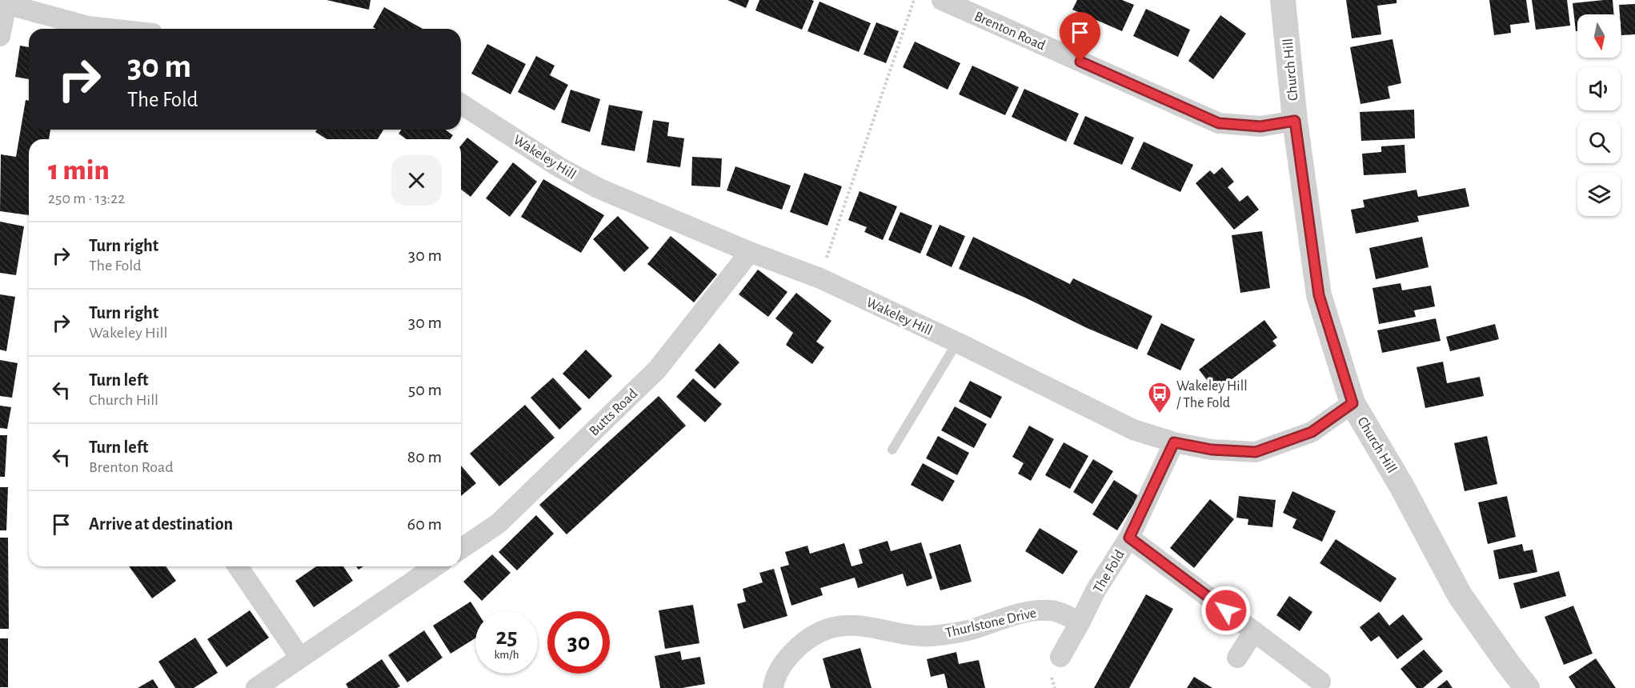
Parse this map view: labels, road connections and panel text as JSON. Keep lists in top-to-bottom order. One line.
{"streets":{"street":["Brenton Road","Church Hill","Wakeley Hill","Butts Road","The Fold","Thurlstone Drive"]},"crossings":[["Brenton Road","Church Hill"],["Church Hill","Wakeley Hill"],["Wakeley Hill","Butts Road"],["Wakeley Hill","The Fold"],["The Fold","Thurlstone Drive"]],"places":{"bus stop":["Wakeley Hill / The Fold"]},"north":"bottom","page":{"turn":["30 m","The Fold"],"heading":["1 min","250 m · 13:22"],"list":[{"name":"Turn right","note":"The Fold","value":"30 m"},{"name":"Turn right","note":"Wakeley Hill","value":"30 m"},{"name":"Turn left","note":"Church Hill","value":"50 m"},{"name":"Turn left","note":"Brenton Road","value":"80 m"},{"name":"Arrive at destination","value":"60 m"}],"speed":"25 km/h","limit":"30"}}
